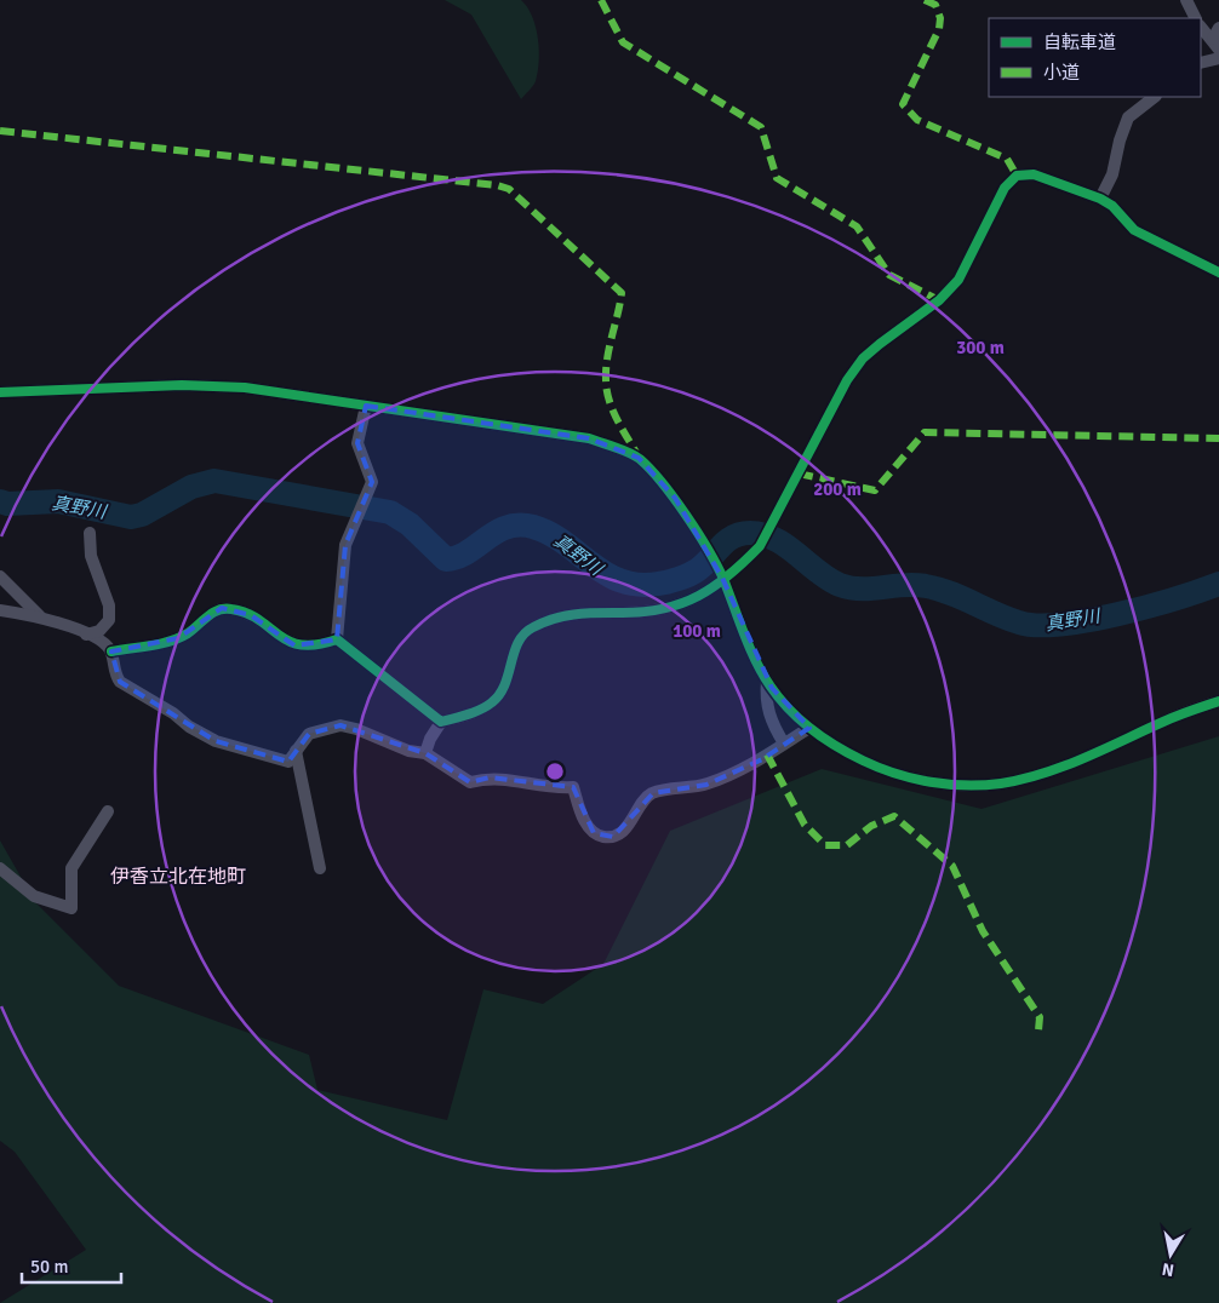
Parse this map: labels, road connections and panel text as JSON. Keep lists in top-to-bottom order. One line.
{"districts":["伊香立北在地町"],"water":["真野川"],"legend":["自転車道","小道"],"scale_bar":"50 m","north":"bottom","rings":["300 m","200 m","100 m"]}
